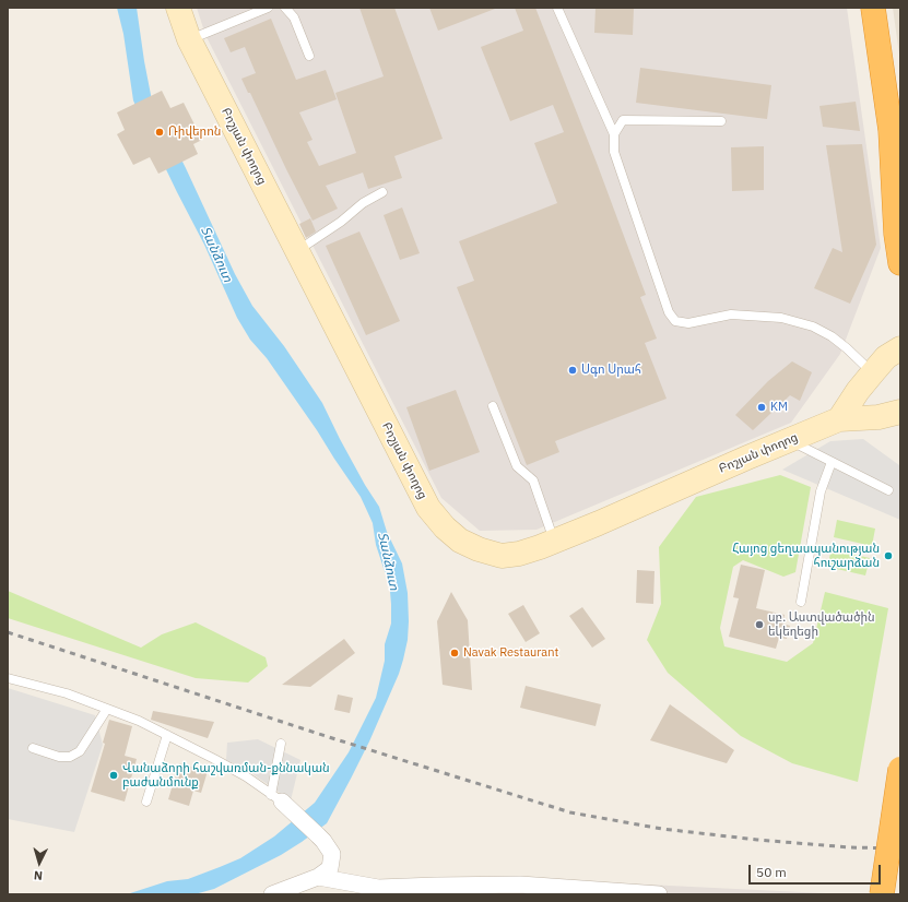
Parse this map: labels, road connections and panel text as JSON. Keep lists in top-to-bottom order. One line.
{"streets":{"street":["Բոշյան փողոց"]},"water":["Տանձուտ"],"places":["Ռիվերոն","Սգո Սրահ","KM","Հայոց ցեղասպանության հուշարձան","սբ. Աստվածածին եկեղեցի","Navak Restaurant","Վանաձորի հաշվառման-քննական բաժանմունք"],"scale_bar":"50 m","north":"bottom"}
